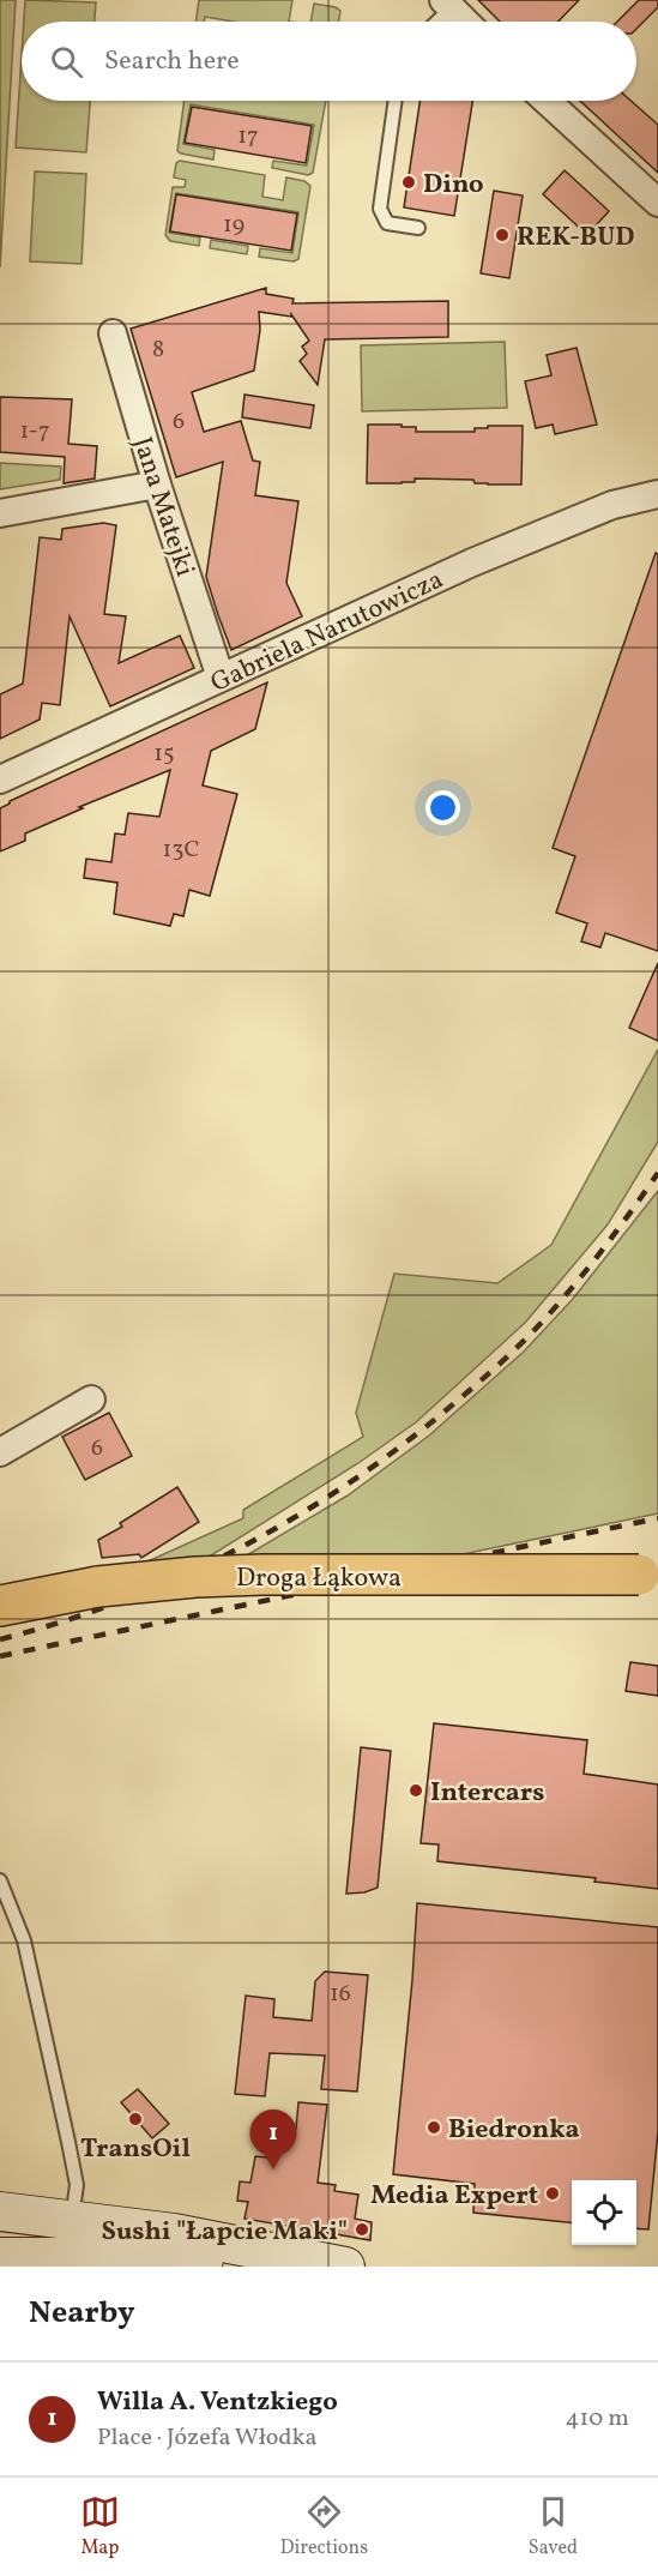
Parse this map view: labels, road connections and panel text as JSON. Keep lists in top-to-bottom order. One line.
{"streets":{"main road":["Droga Łąkowa"],"street":["Jana Matejki","Gabriela Narutowicza"]},"crossings":[["Jana Matejki","Gabriela Narutowicza"]],"places":["Dino","REK-BUD","Intercars","TransOil","Biedronka","Media Expert","Sushi \"Łapcie Maki\""],"house_numbers":["17","19","8","6","1-7","15","13C","6","16"],"page":{"search":"Search here","pins":"1","heading":"Nearby","list":[{"mark":"1","name":"Willa A. Ventzkiego","note":"Place · Józefa Włodka","value":"410 m"}],"nav":["Map","Directions","Saved"]}}
